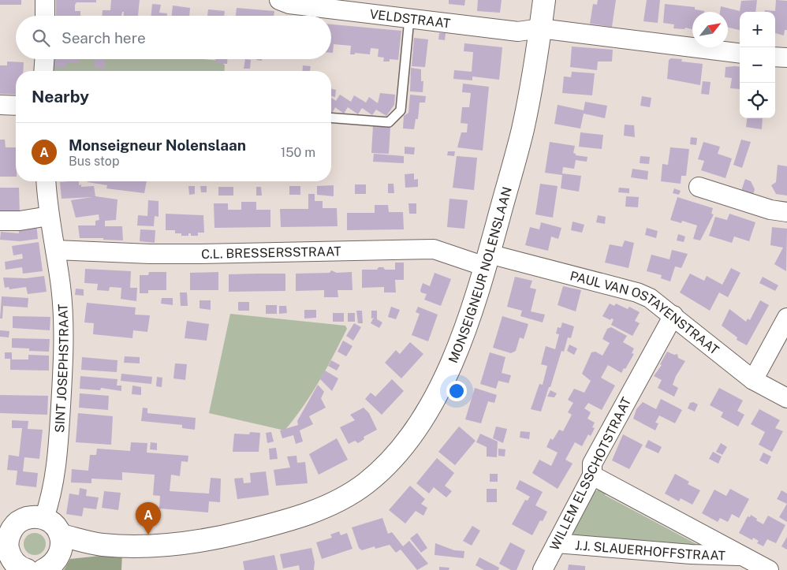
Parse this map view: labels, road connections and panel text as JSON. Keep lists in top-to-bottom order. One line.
{"streets":{"street":["VELDSTRAAT","C.L. BRESSERSSTRAAT","MONSEIGNEUR NOLENSLAAN","PAUL VAN OSTAYENSTRAAT","SINT JOSEPHSTRAAT","WILLEM ELSSCHOTSTRAAT","J.J. SLAUERHOFFSTRAAT"]},"crossings":[["VELDSTRAAT","MONSEIGNEUR NOLENSLAAN"],["C.L. BRESSERSSTRAAT","MONSEIGNEUR NOLENSLAAN"],["C.L. BRESSERSSTRAAT","PAUL VAN OSTAYENSTRAAT"],["C.L. BRESSERSSTRAAT","SINT JOSEPHSTRAAT"],["MONSEIGNEUR NOLENSLAAN","PAUL VAN OSTAYENSTRAAT"],["PAUL VAN OSTAYENSTRAAT","WILLEM ELSSCHOTSTRAAT"],["WILLEM ELSSCHOTSTRAAT","J.J. SLAUERHOFFSTRAAT"]],"north":"top right","page":{"map_buttons":["+","−"],"search":"Search here","heading":"Nearby","list":[{"mark":"A","name":"Monseigneur Nolenslaan","note":"Bus stop","value":"150 m"}],"pins":"A"}}
